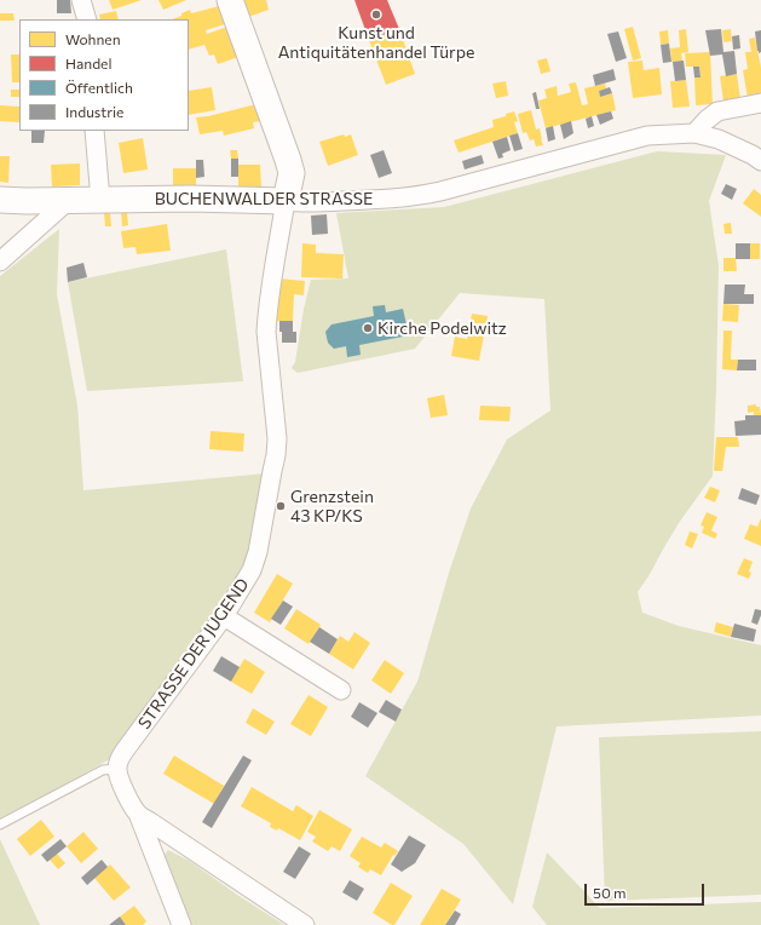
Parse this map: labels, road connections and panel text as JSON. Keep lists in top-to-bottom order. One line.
{"streets":{"street":["BUCHENWALDER STRASSE","STRASSE DER JUGEND"]},"crossings":[["BUCHENWALDER STRASSE","STRASSE DER JUGEND"]],"places":["Kunst und Antiquitätenhandel Türpe","Kirche Podelwitz","Grenzstein 43 KP/KS"],"legend":["Wohnen","Handel","Öffentlich","Industrie"],"scale_bar":"50 m"}
